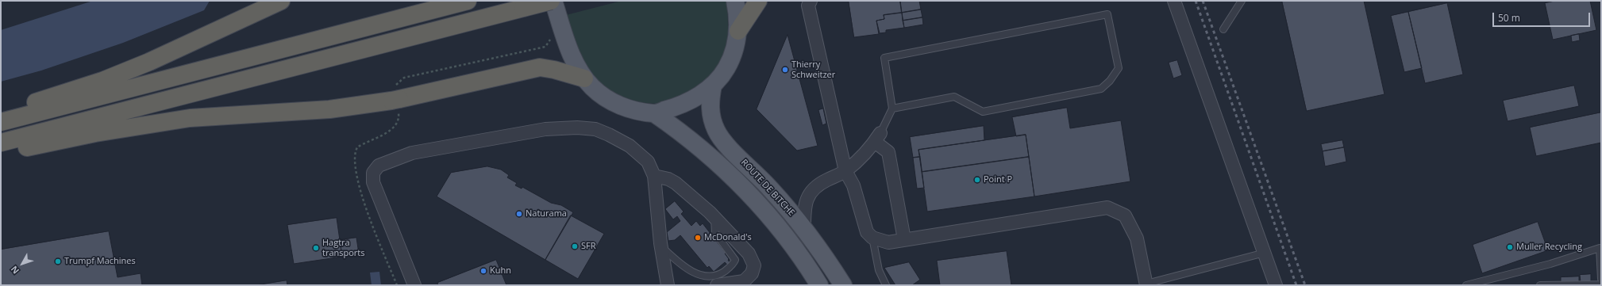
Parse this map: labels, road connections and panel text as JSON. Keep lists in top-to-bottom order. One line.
{"streets":{"main road":["ROUTE DE BITCHE"]},"places":["Thierry Schweitzer","Point P","Naturama","McDonald's","SFR","Muller Recycling","Hagtra transports","Trumpf Machines","Kuhn"],"scale_bar":"50 m","north":"bottom left"}
